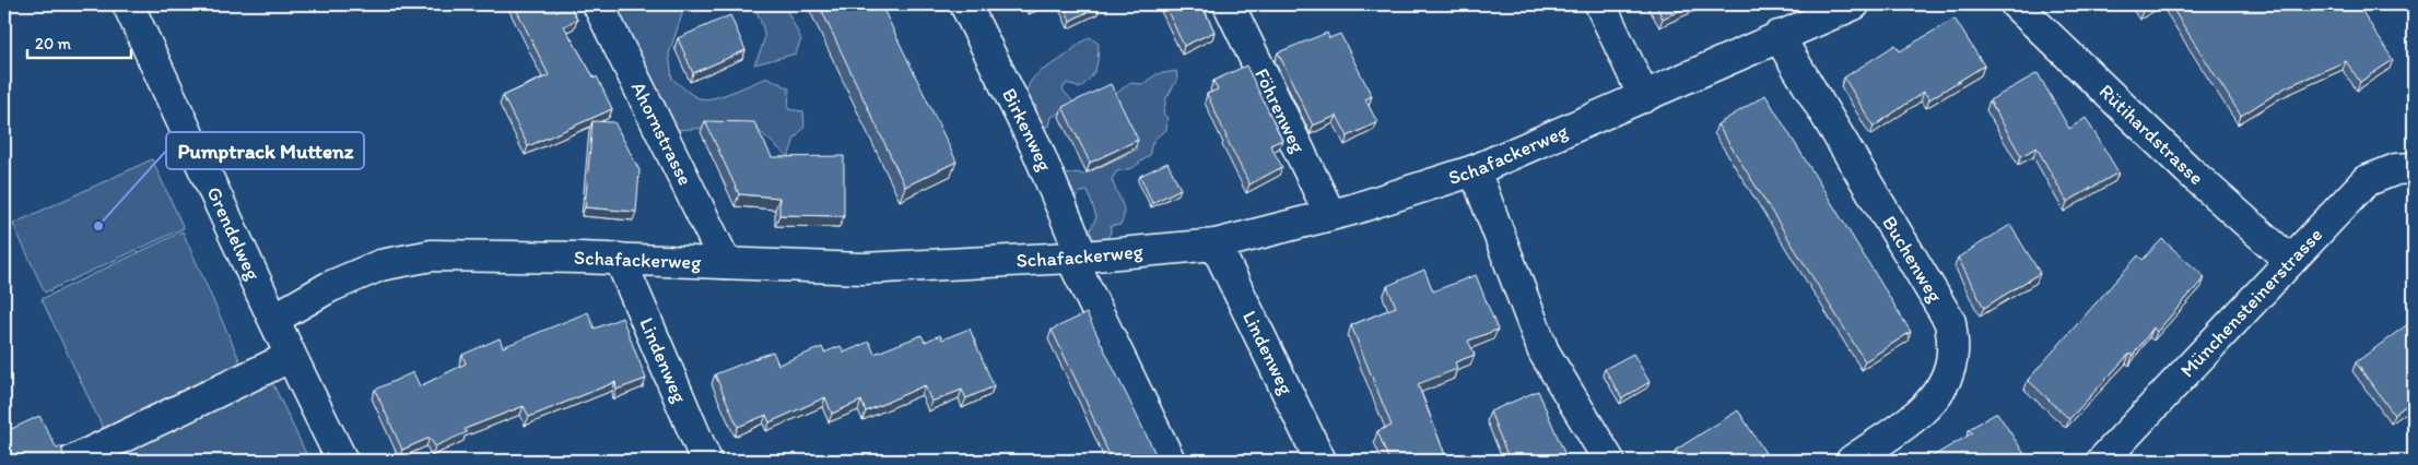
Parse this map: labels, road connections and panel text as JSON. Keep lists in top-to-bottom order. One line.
{"streets":{"street":["Föhrenweg","Birkenweg","Ahornstrasse","Rütihardstrasse","Schafackerweg","Grendelweg","Buchenweg","Münchensteinerstrasse","Lindenweg"]},"crossings":[["Föhrenweg","Schafackerweg"],["Birkenweg","Schafackerweg"],["Ahornstrasse","Schafackerweg"],["Rütihardstrasse","Münchensteinerstrasse"],["Schafackerweg","Grendelweg"],["Schafackerweg","Buchenweg"],["Schafackerweg","Lindenweg"]],"places":["Pumptrack Muttenz"],"scale_bar":"20 m"}
